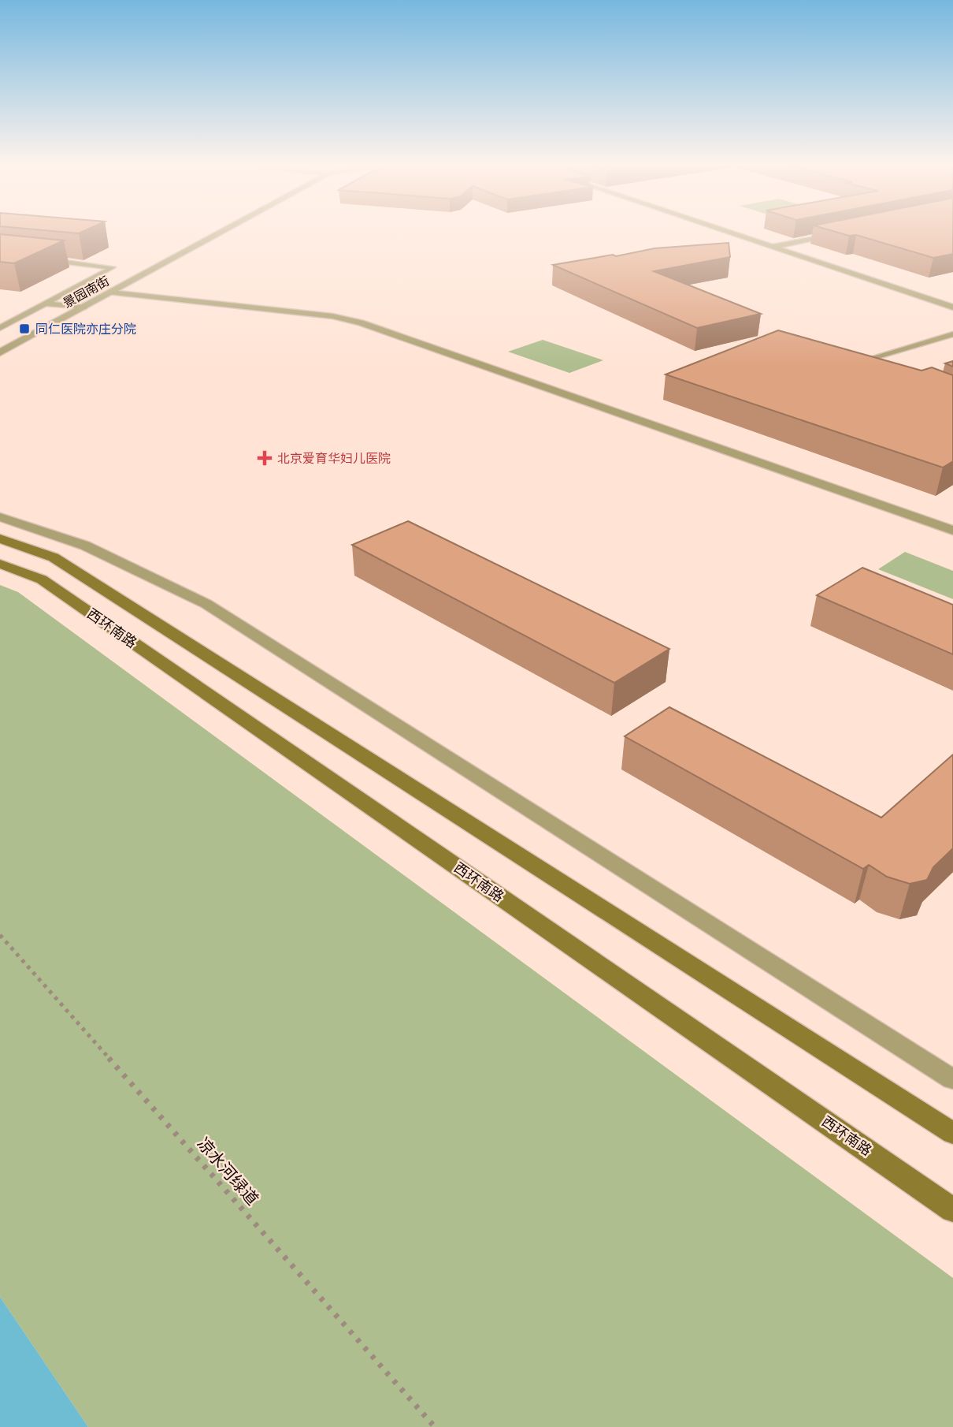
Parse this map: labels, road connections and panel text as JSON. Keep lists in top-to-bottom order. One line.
{"streets":{"main road":["西环南路"],"street":["景园南街"],"path":["凉水河绿道"]},"places":{"transit":["同仁医院亦庄分院"],"health":["北京爱育华妇儿医院"]}}
